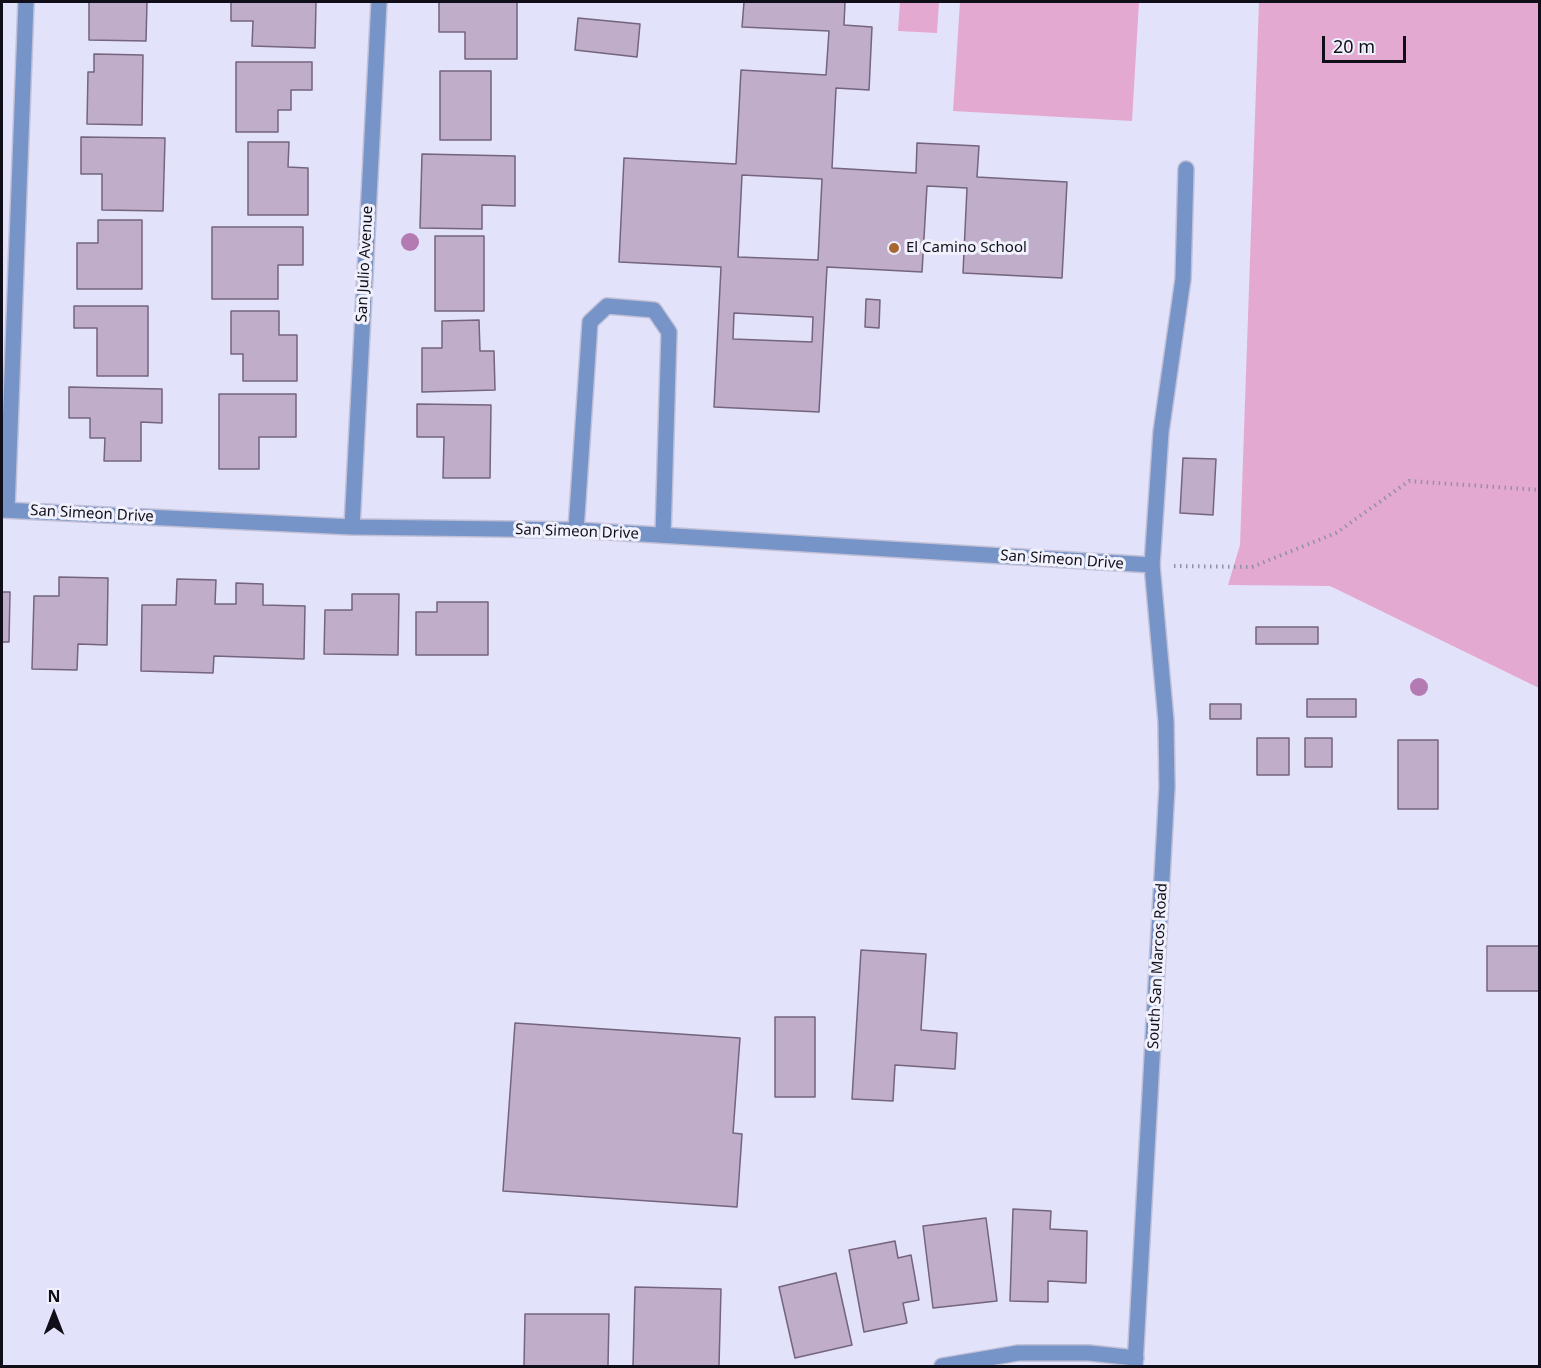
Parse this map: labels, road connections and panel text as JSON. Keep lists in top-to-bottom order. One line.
{"streets":{"street":["San Julio Avenue","San Simeon Drive","South San Marcos Road"]},"crossings":[["San Julio Avenue","San Simeon Drive"],["San Simeon Drive","South San Marcos Road"]],"places":["El Camino School"],"scale_bar":"20 m","north":"top"}
